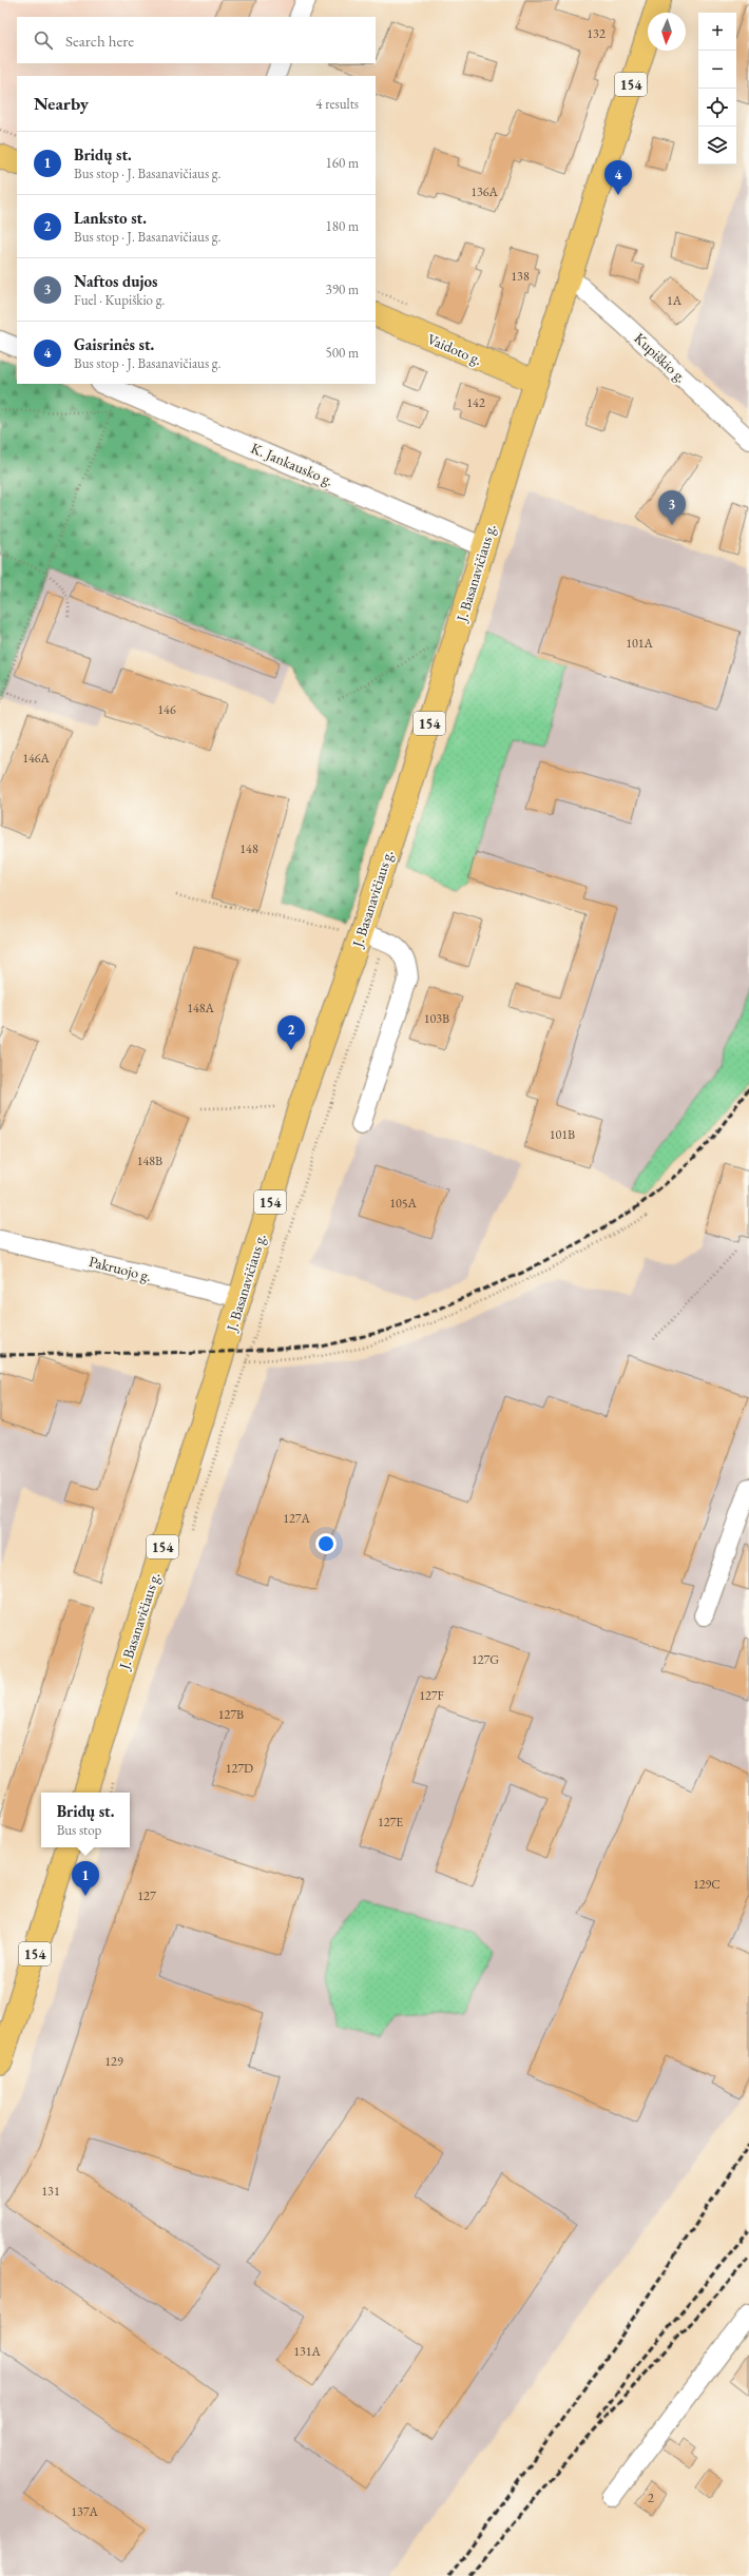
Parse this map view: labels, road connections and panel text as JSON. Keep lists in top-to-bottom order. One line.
{"streets":{"main road":["154","Vaidoto g.","J. Basanavičiaus g."],"street":["Kupiškio g.","K. Jankausko g.","Pakruojo g."]},"crossings":[["Vaidoto g.","J. Basanavičiaus g."],["Kupiškio g.","J. Basanavičiaus g."],["K. Jankausko g.","J. Basanavičiaus g."],["J. Basanavičiaus g.","Pakruojo g."]],"house_numbers":["132","136A","138","1A","142","101A","146","146A","148","148A","103B","101B","148B","105A","127A","127G","127F","127B","127D","127E","129C","127","129","131","131A","2","137A"],"north":"bottom","page":{"map_buttons":["+","−"],"search":"Search here","heading":["Nearby","4 results"],"list":[{"mark":"1","name":"Bridų st.","note":"Bus stop · J. Basanavičiaus g.","value":"160 m"},{"mark":"2","name":"Lanksto st.","note":"Bus stop · J. Basanavičiaus g.","value":"180 m"},{"mark":"3","name":"Naftos dujos","note":"Fuel · Kupiškio g.","value":"390 m"},{"mark":"4","name":"Gaisrinės st.","note":"Bus stop · J. Basanavičiaus g.","value":"500 m"}],"pins":["4","3","2","1"],"popup":["Bridų st.","Bus stop"]}}
